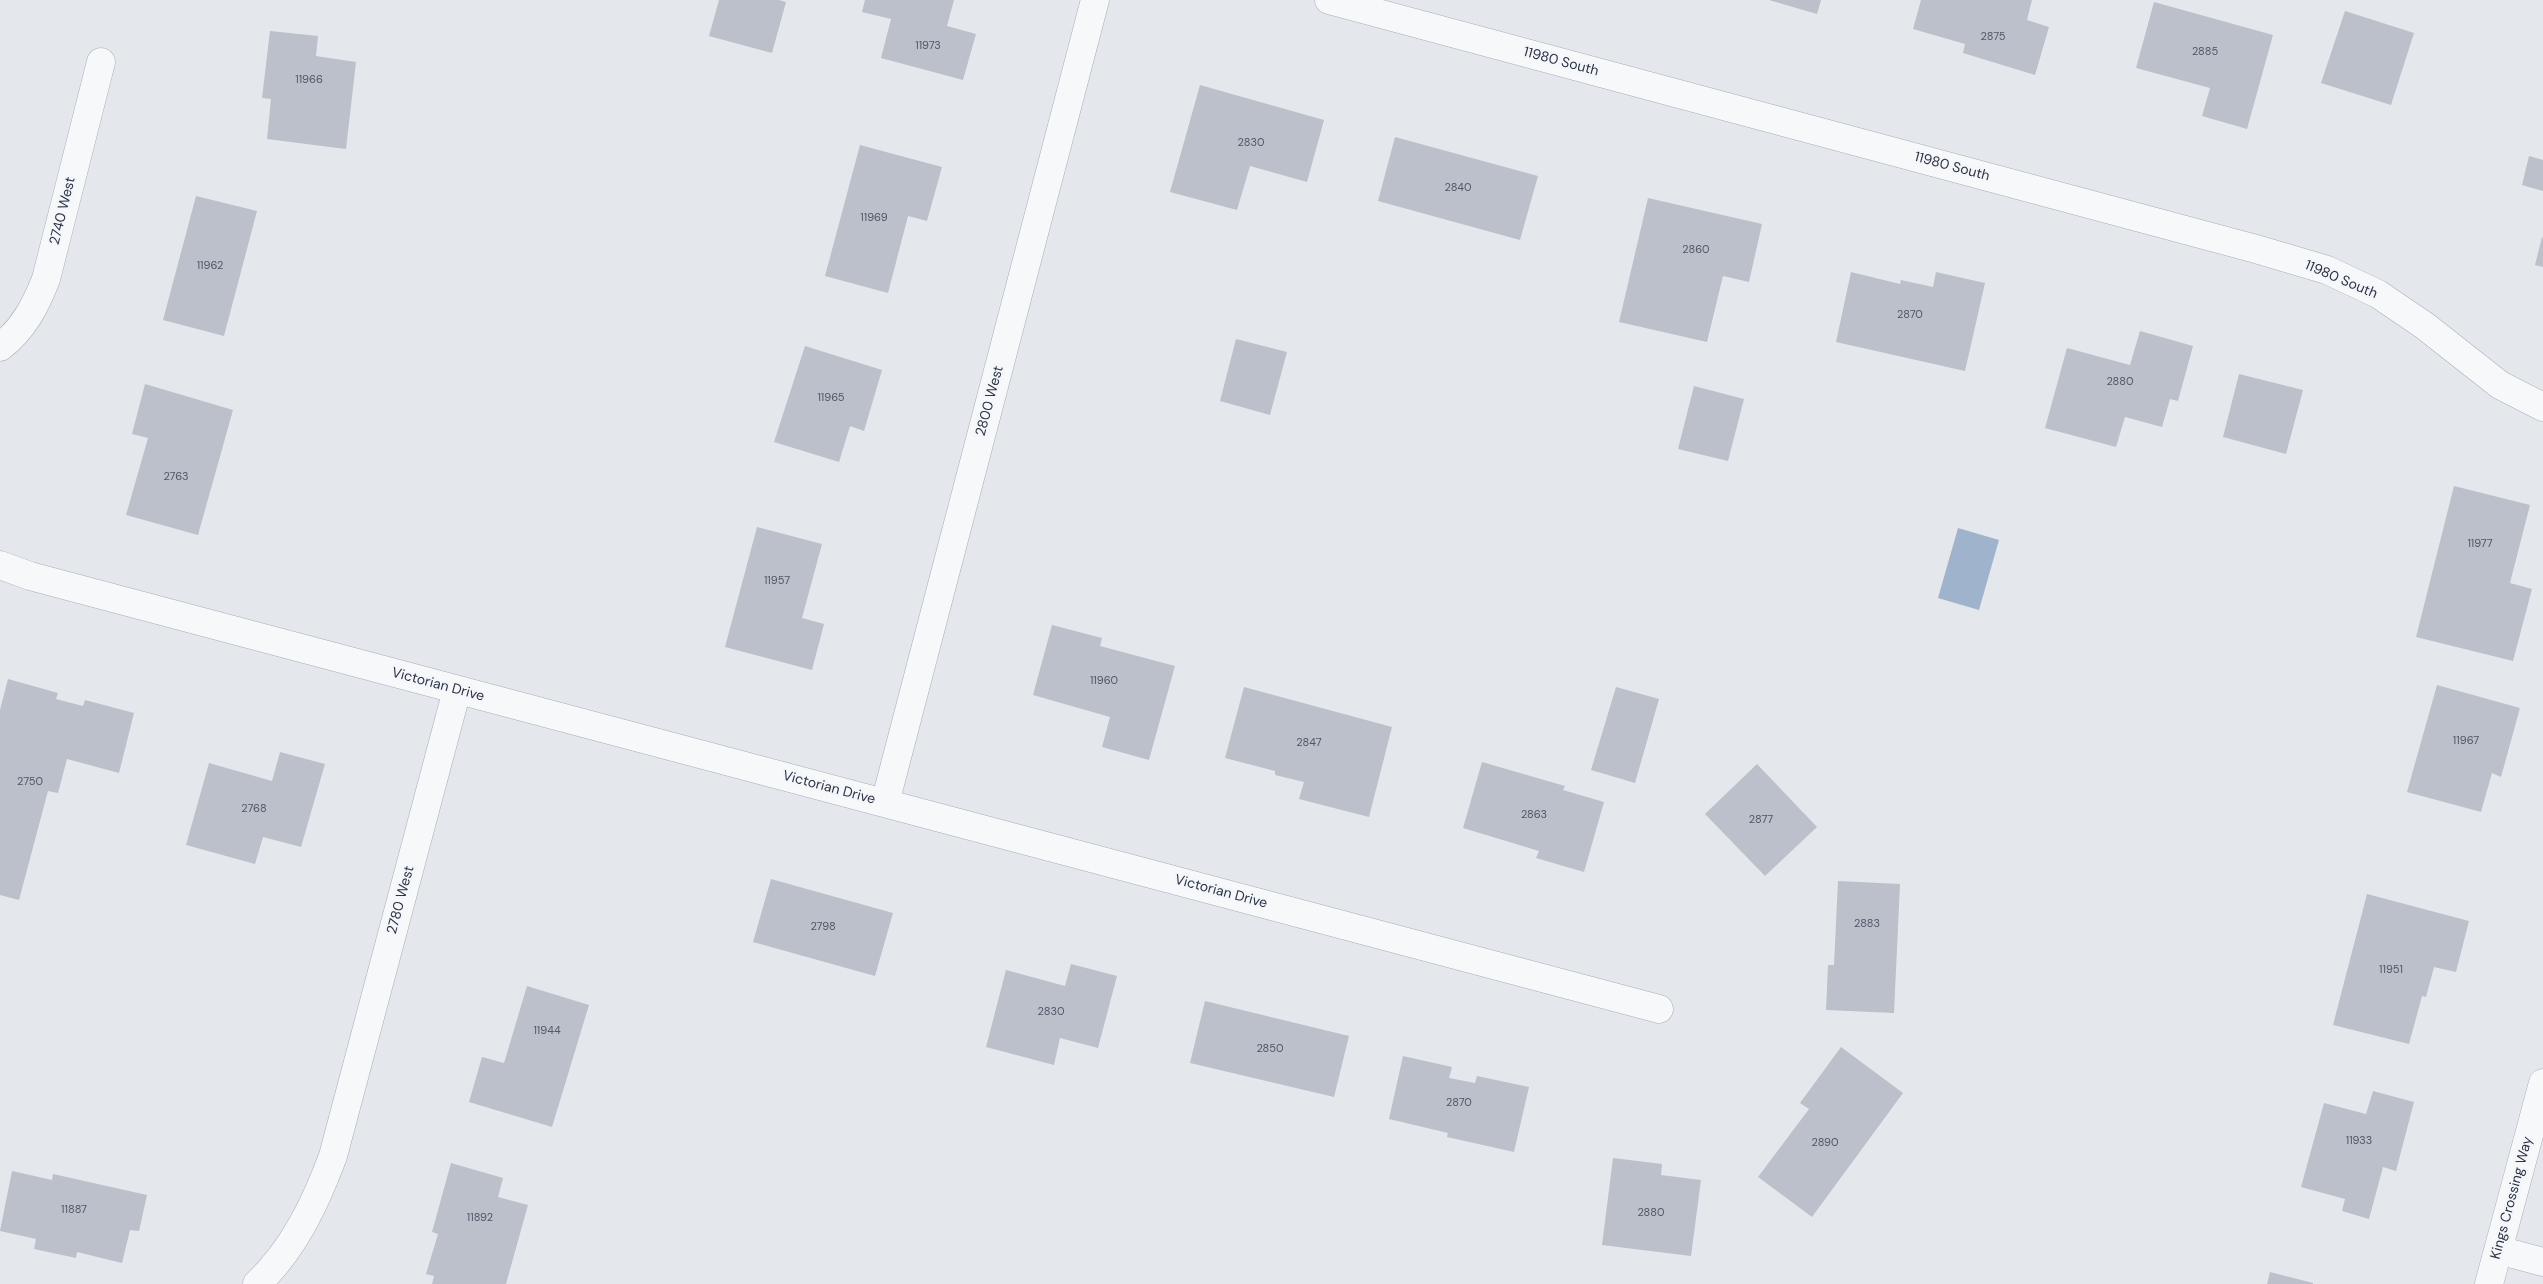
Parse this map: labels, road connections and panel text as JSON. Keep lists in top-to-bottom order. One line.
{"streets":{"street":["11980 South","2740 West","2800 West","Victorian Drive","2780 West","Kings Crossing Way"]},"crossings":[["2800 West","Victorian Drive"],["Victorian Drive","2780 West"]],"house_numbers":["2875","11973","2885","11966","2830","2840","11969","2860","11962","2870","2880","11965","2763","11977","11957","11960","11967","2847","2750","2768","2863","2877","2883","2798","11951","2830","11944","2850","2870","11933","2890","11887","2880","11892"]}
